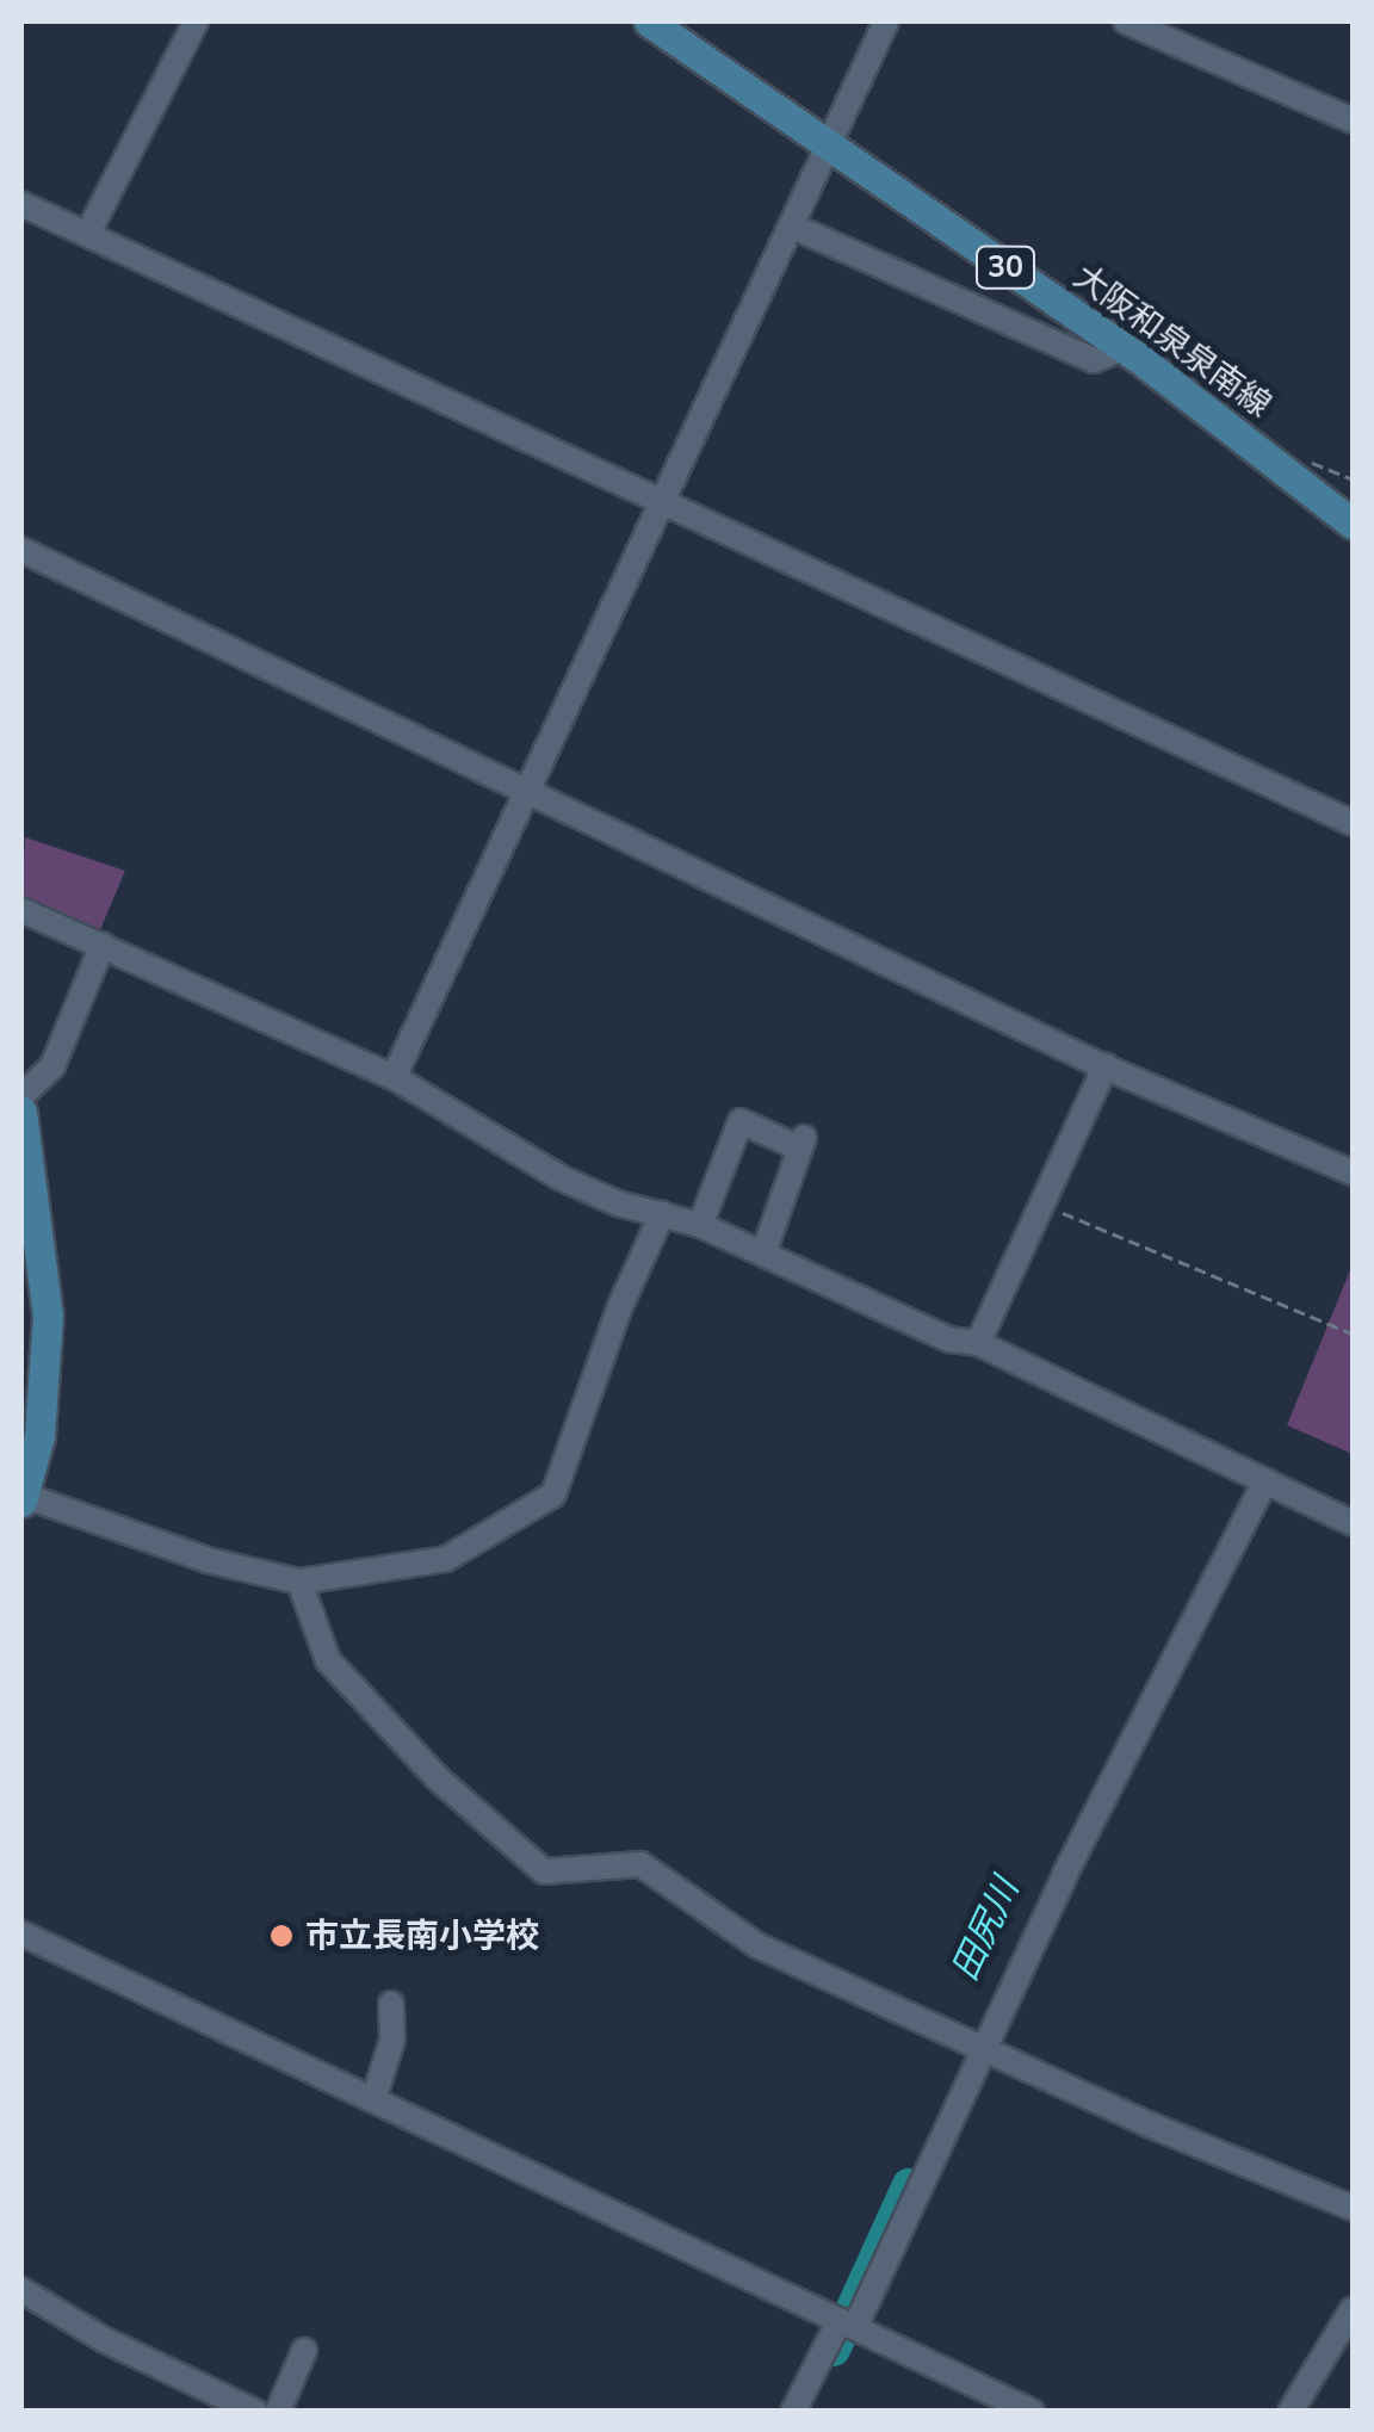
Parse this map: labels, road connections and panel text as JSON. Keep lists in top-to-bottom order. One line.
{"streets":{"main road":["30","大阪和泉泉南線"]},"water":["田尻川"],"places":["市立長南小学校"]}
